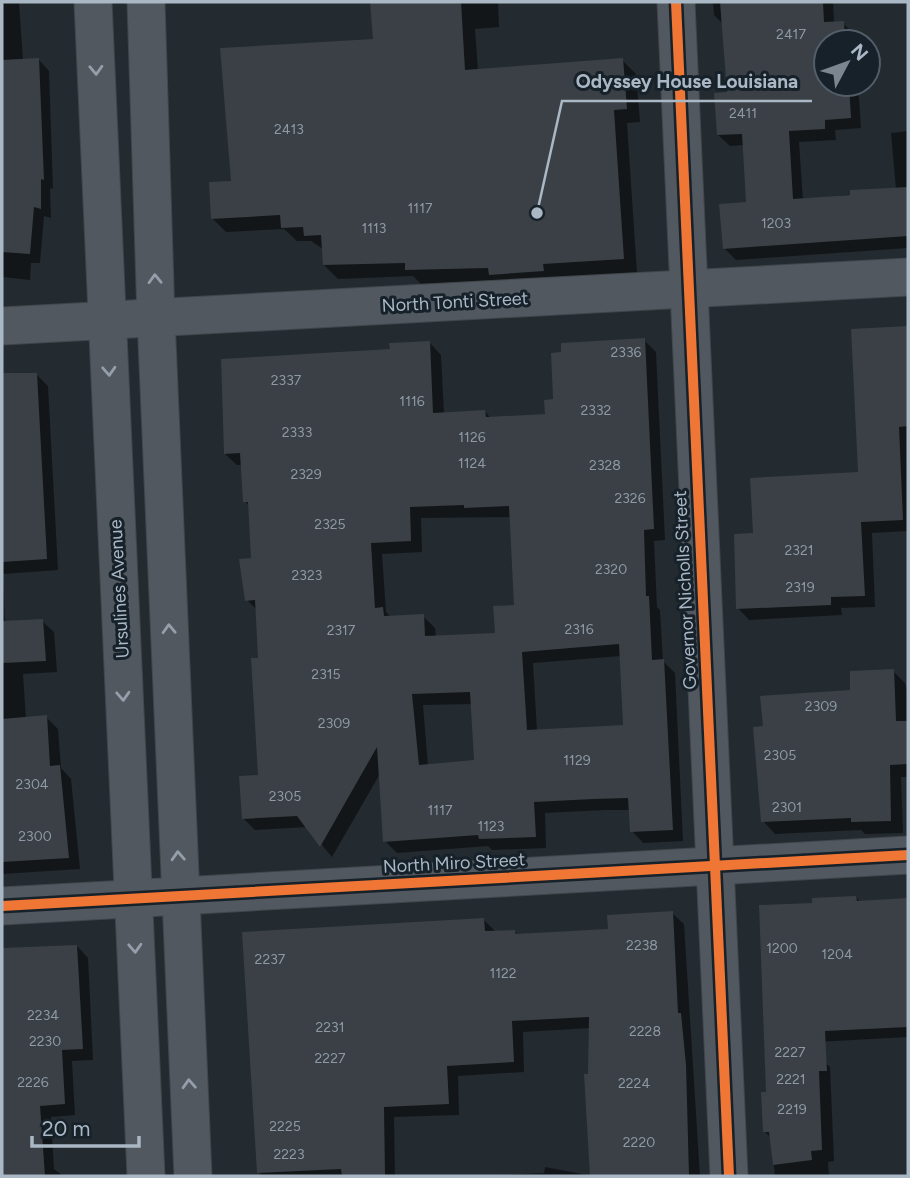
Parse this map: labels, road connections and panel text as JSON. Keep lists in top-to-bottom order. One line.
{"streets":{"street":["North Tonti Street","Ursulines Avenue","Governor Nicholls Street","North Miro Street"]},"crossings":[["North Tonti Street","Ursulines Avenue"],["North Tonti Street","Governor Nicholls Street"],["Ursulines Avenue","North Miro Street"],["Governor Nicholls Street","North Miro Street"]],"places":["Odyssey House Louisiana"],"house_numbers":["2417","2411","2413","1117","1203","1113","2336","2337","1116","2332","2333","1126","1124","2328","2329","2326","2325","2321","2320","2323","2319","2316","2317","2315","2309","2309","2305","1129","2304","2305","2301","1117","1123","2300","2238","1200","1204","2237","1122","2234","2231","2228","2230","2227","2227","2221","2226","2224","2219","2225","2220","2223"],"scale_bar":"20 m","north":"top right"}
